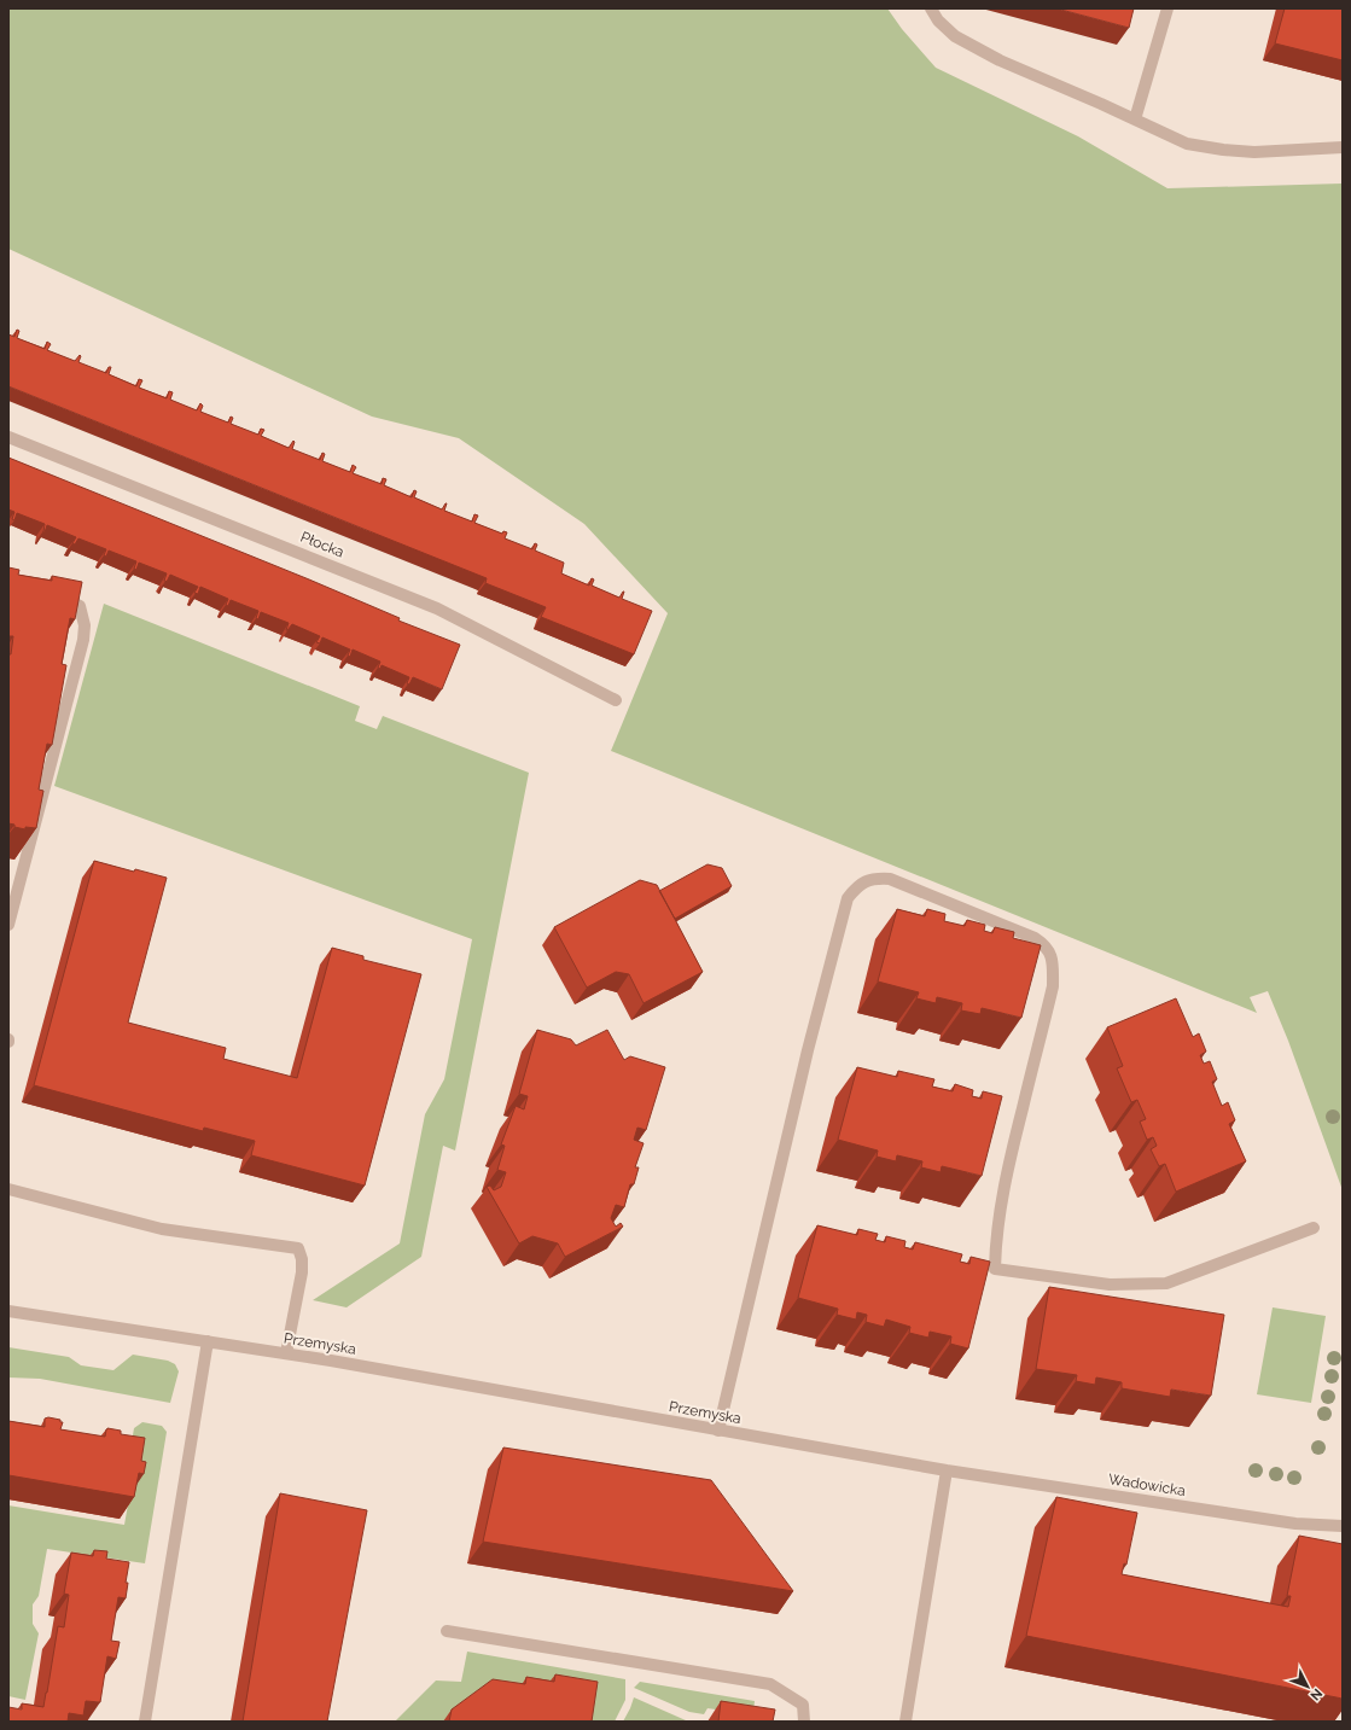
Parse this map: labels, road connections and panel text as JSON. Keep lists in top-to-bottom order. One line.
{"streets":{"street":["Płocka","Przemyska","Wadowicka"]},"crossings":[["Przemyska","Wadowicka"]],"north":"bottom right"}
